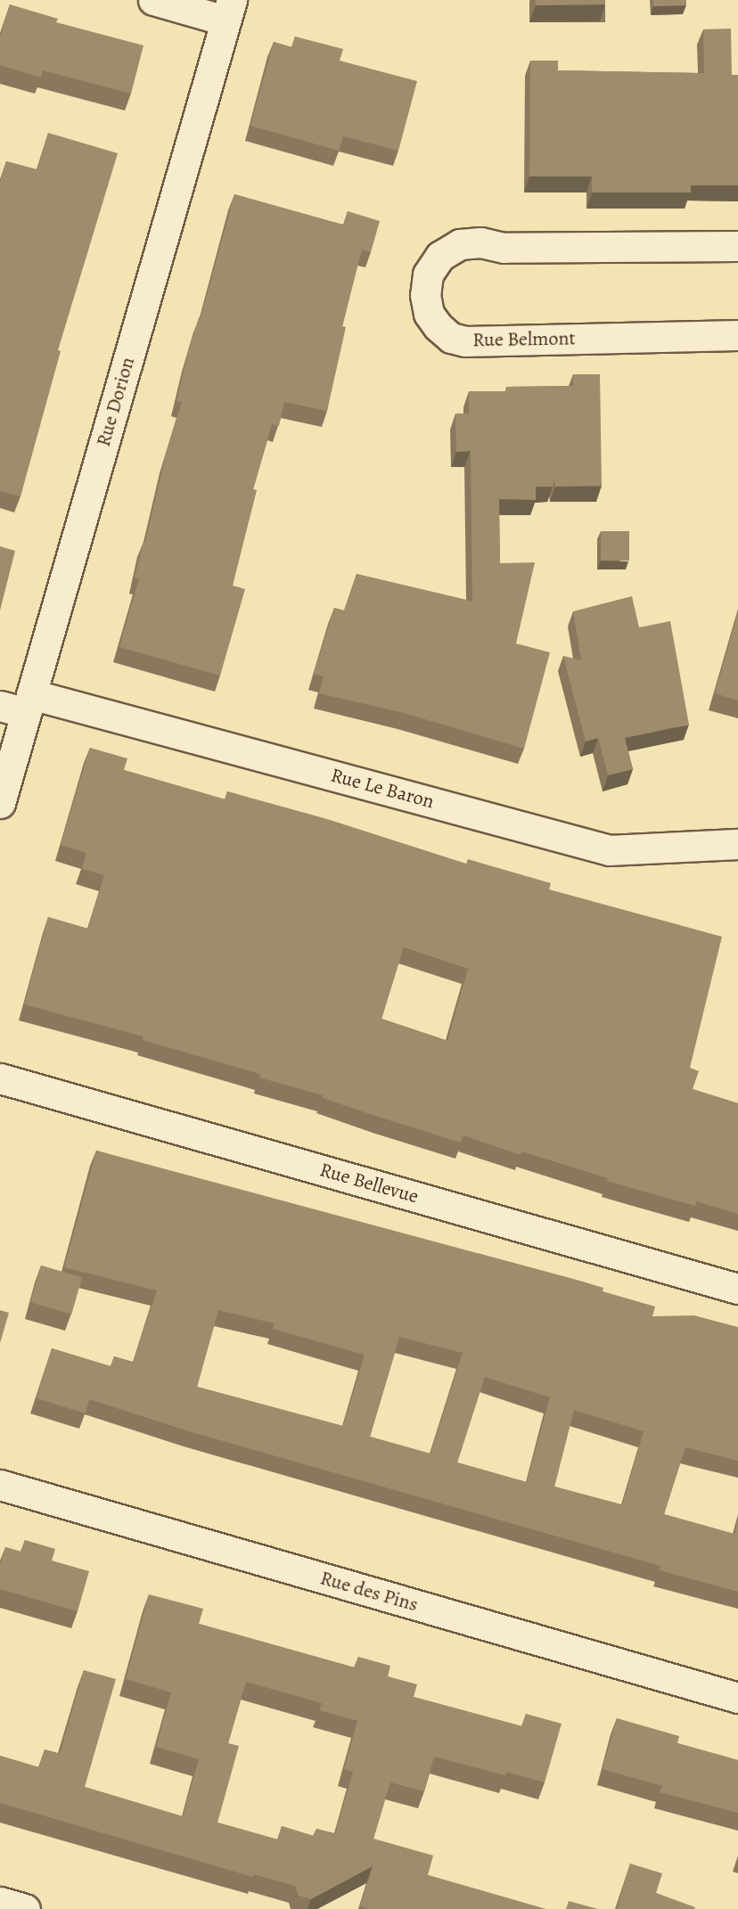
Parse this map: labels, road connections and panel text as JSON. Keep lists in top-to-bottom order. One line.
{"streets":{"street":["Rue Belmont","Rue Dorion","Rue Le Baron","Rue Bellevue","Rue des Pins"]},"crossings":[["Rue Dorion","Rue Le Baron"]]}
